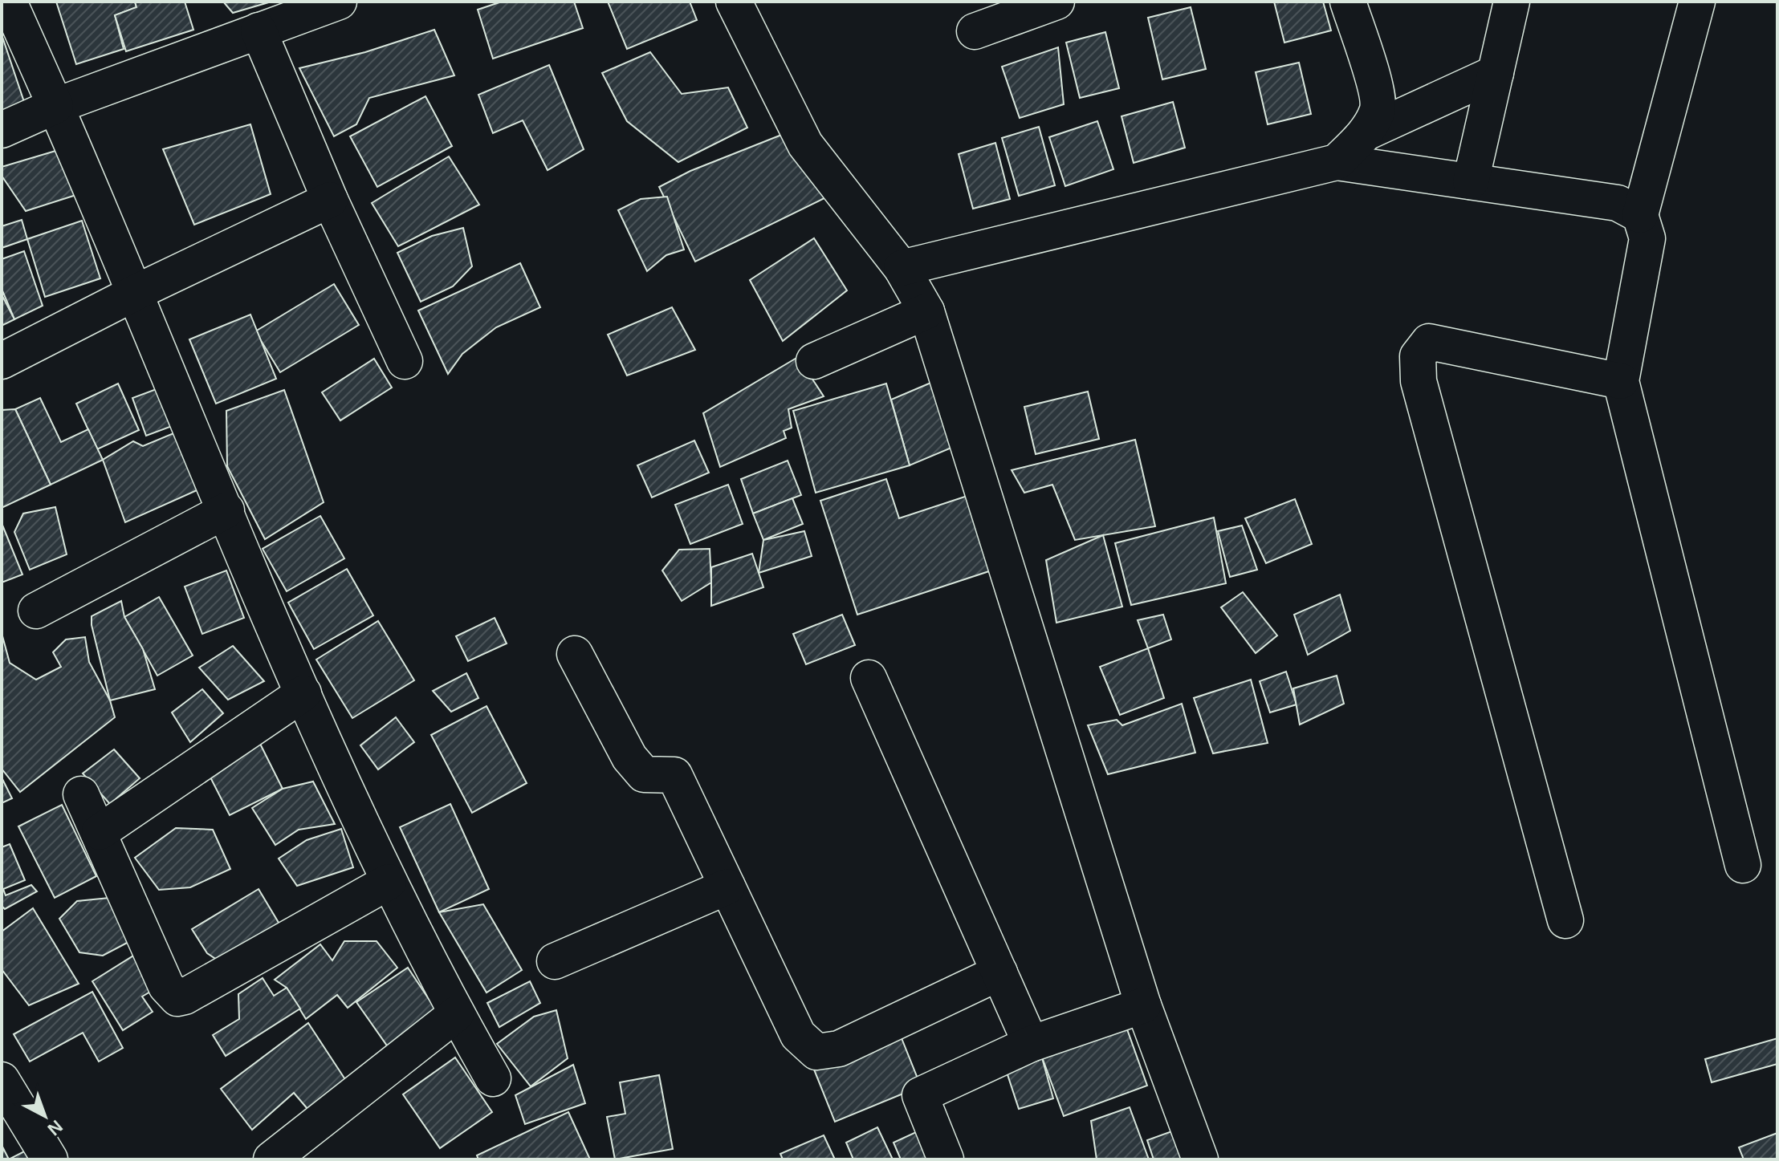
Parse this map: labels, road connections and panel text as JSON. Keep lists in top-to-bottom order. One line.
{"north":"bottom right"}
